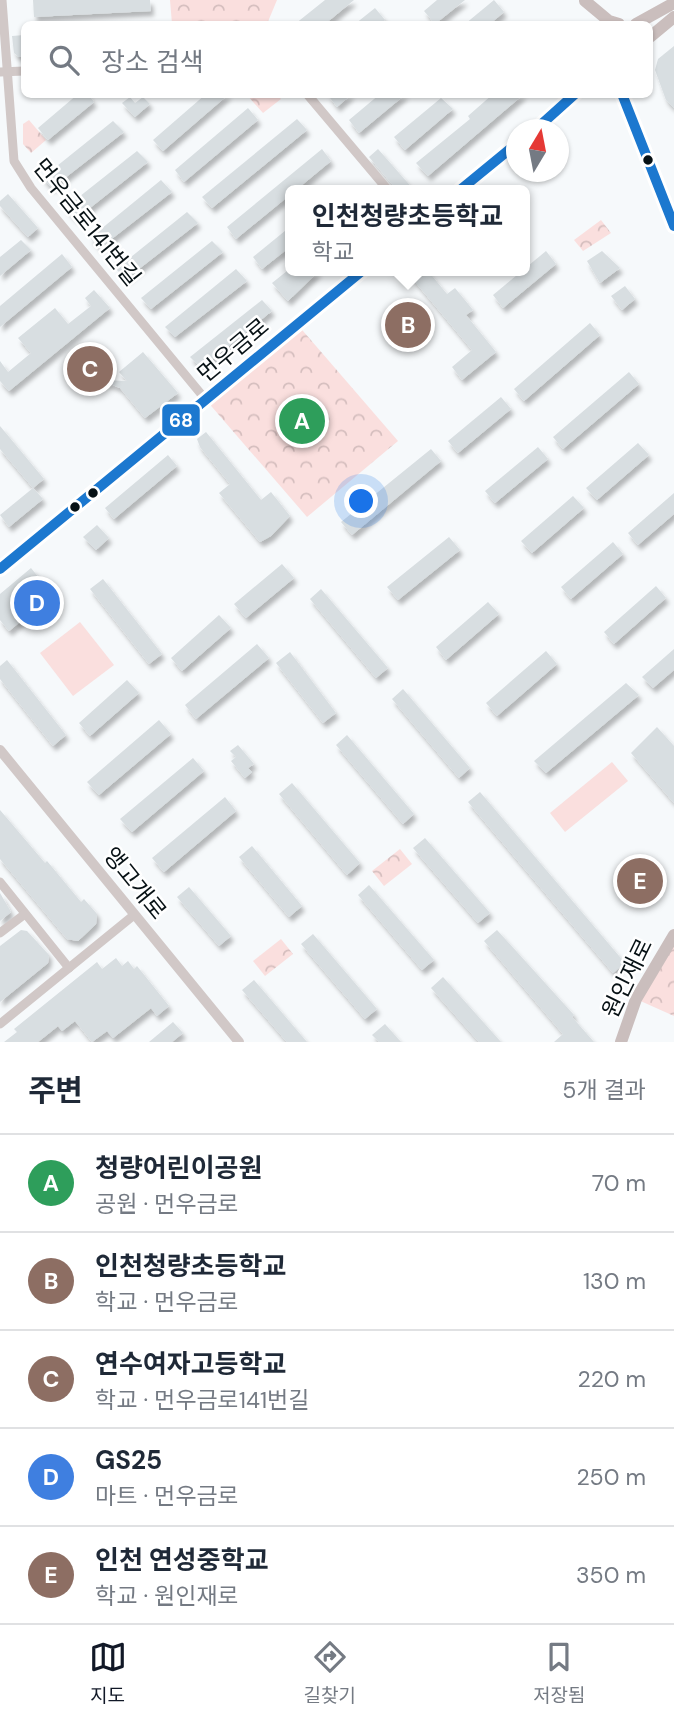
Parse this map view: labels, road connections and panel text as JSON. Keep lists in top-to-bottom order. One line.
{"streets":{"main road":["먼우금로","원인재로"],"street":["먼우금로141번길","앵고개로"]},"crossings":[["먼우금로141번길","먼우금로"]],"lines":["transit line 68"],"north":"top","page":{"search":"장소 검색","popup":["인천청량초등학교","학교"],"pins":["B","C","A","D","E"],"heading":["주변","5개 결과"],"list":[{"mark":"A","name":"청량어린이공원","note":"공원 · 먼우금로","value":"70 m"},{"mark":"B","name":"인천청량초등학교","note":"학교 · 먼우금로","value":"130 m"},{"mark":"C","name":"연수여자고등학교","note":"학교 · 먼우금로141번길","value":"220 m"},{"mark":"D","name":"GS25","note":"마트 · 먼우금로","value":"250 m"},{"mark":"E","name":"인천 연성중학교","note":"학교 · 원인재로","value":"350 m"}],"nav":["지도","길찾기","저장됨"]}}
